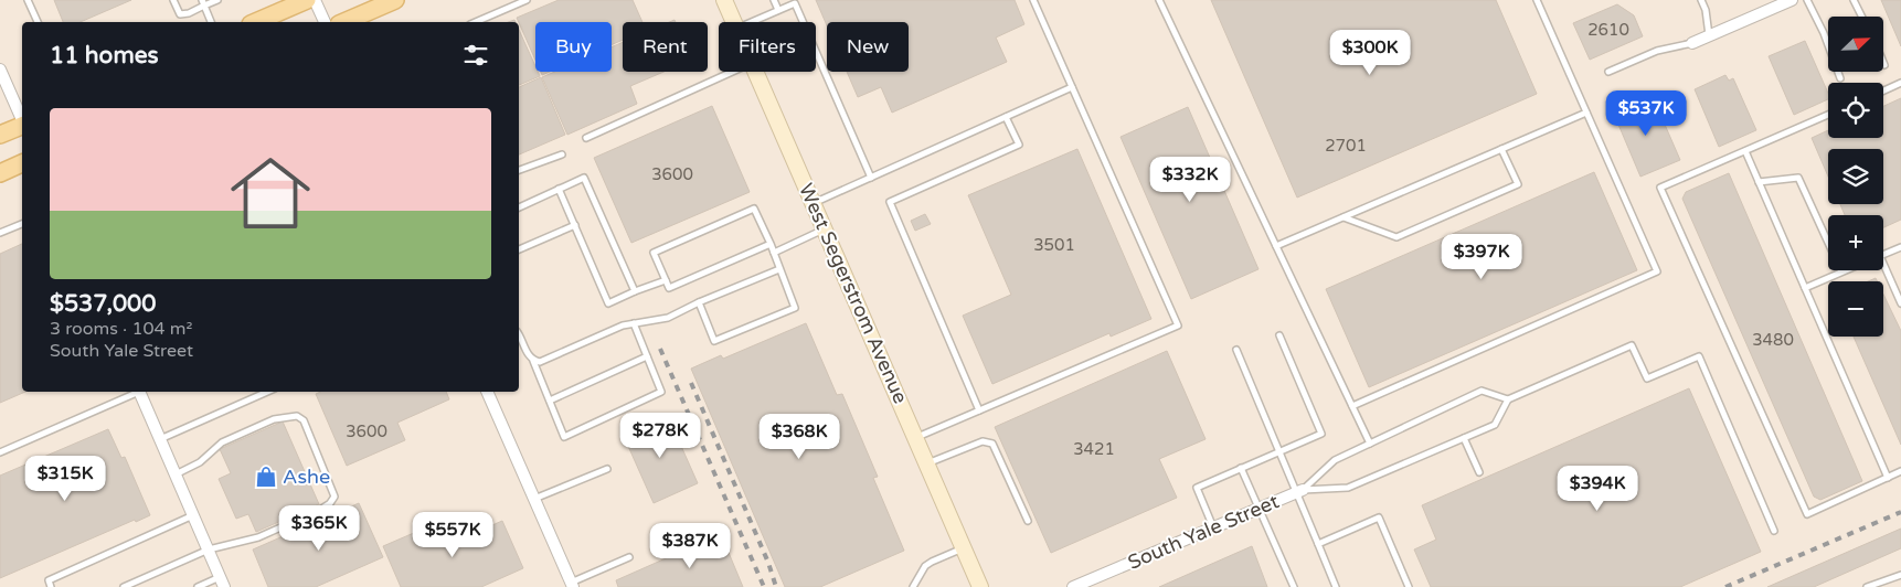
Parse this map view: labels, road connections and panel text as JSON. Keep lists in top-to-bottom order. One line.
{"streets":{"main road":["West Segerstrom Avenue"],"street":["South Yale Street"]},"places":{"shop":["Ashe"]},"house_numbers":["2610","2701","3600","3501","3480","3600","3421"],"north":"top right","page":{"map_buttons":["+","−"],"chip":["Buy","Rent","Filters","New"],"heading":"11 homes","price":["$300K","$537K","$332K","$397K","$278K","$368K","$315K","$394K","$365K","$557K","$387K"],"list":[{"name":"$537,000","note":"3 rooms · 104 m² · South Yale Street"}]}}
